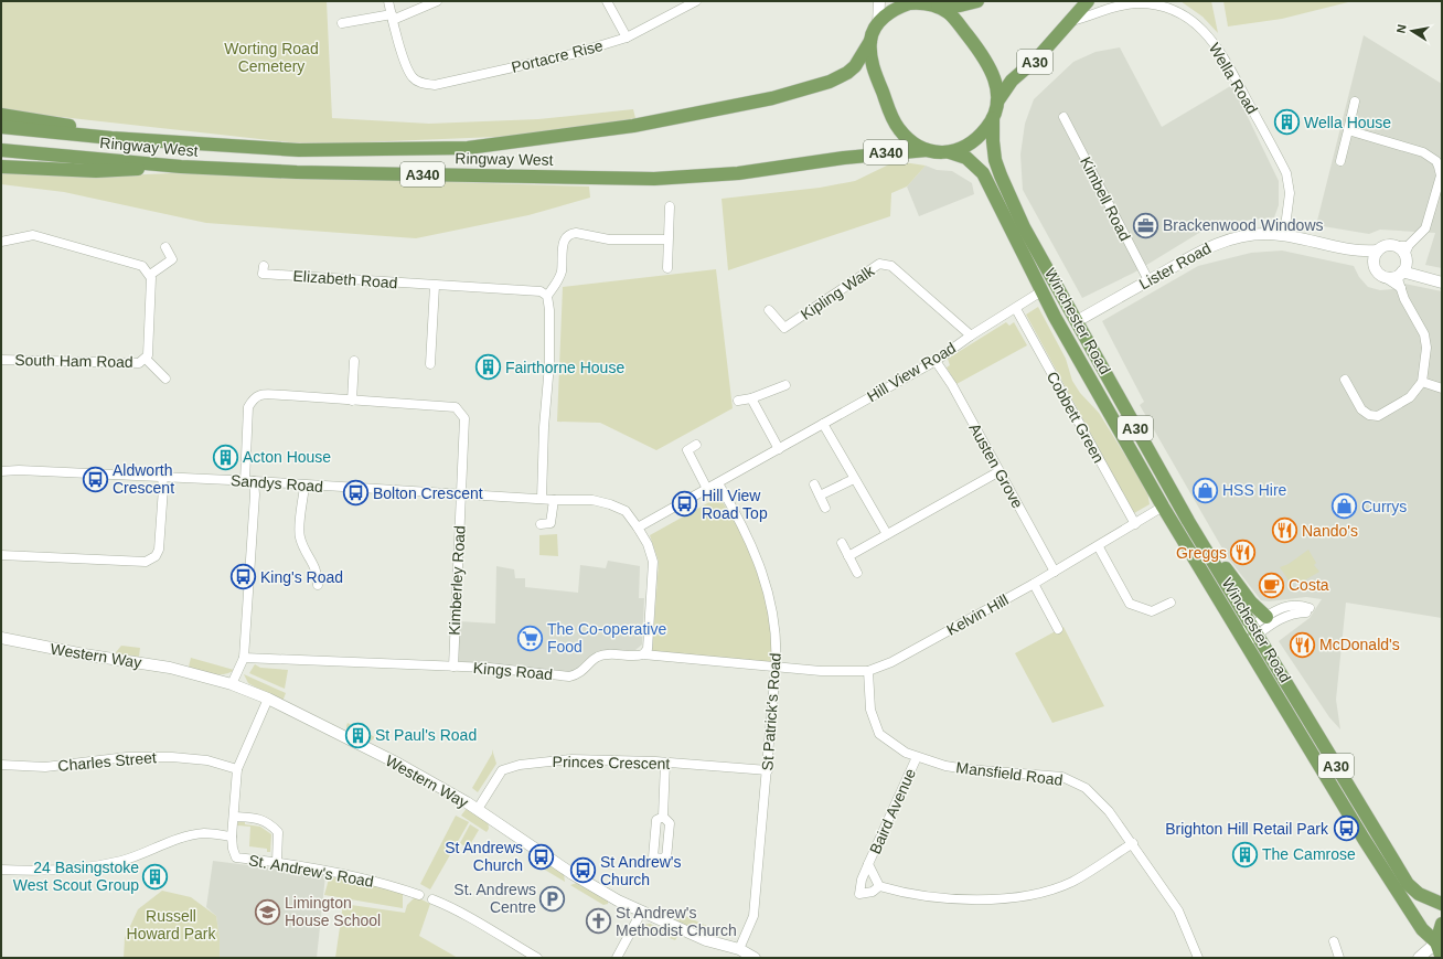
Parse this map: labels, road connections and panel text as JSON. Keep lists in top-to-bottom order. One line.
{"streets":{"main road":["A30","Ringway West","A340","Winchester Road"],"street":["Portacre Rise","Wella Road","Kimbell Road","Lister Road","Elizabeth Road","Kipling Walk","South Ham Road","Hill View Road","Cobbett Green","Austen Grove","Sandys Road","Kimberley Road","Kelvin Hill","Western Way","Kings Road","St Patrick's Road","Charles Street","Princes Crescent","Mansfield Road","Baird Avenue","St. Andrew's Road"]},"crossings":[["A30","Wella Road"],["A30","Ringway West"],["A30","Winchester Road"],["Wella Road","Lister Road"],["Ringway West","Winchester Road"],["Kimbell Road","Lister Road"],["Lister Road","Winchester Road"],["Kipling Walk","Hill View Road"],["Winchester Road","Hill View Road"],["Winchester Road","Kelvin Hill"],["Hill View Road","Cobbett Green"],["Hill View Road","Austen Grove"],["Hill View Road","Sandys Road"],["Hill View Road","St Patrick's Road"],["Cobbett Green","Kelvin Hill"],["Austen Grove","Kelvin Hill"],["Sandys Road","Kimberley Road"],["Sandys Road","Kings Road"],["Kimberley Road","Kings Road"],["Kelvin Hill","Kings Road"],["Kelvin Hill","St Patrick's Road"],["Kelvin Hill","Mansfield Road"],["Western Way","St Patrick's Road"],["Western Way","Princes Crescent"],["Western Way","St. Andrew's Road"],["Kings Road","St Patrick's Road"],["St Patrick's Road","Princes Crescent"],["Charles Street","St. Andrew's Road"],["Mansfield Road","Baird Avenue"]],"parks":["Worting Road Cemetery","Russell Howard Park"],"places":{"building":["Wella House","Fairthorne House","Acton House","St Paul's Road","The Camrose","24 Basingstoke West Scout Group"],"office":["Brackenwood Windows"],"bus stop":["Aldworth Crescent","Bolton Crescent","Hill View Road Top","King's Road","Brighton Hill Retail Park","St Andrews Church","St Andrew's Church"],"shop":["HSS Hire","Currys"],"restaurant":["Nando's","Greggs","McDonald's"],"cafe":["Costa"],"supermarket":["The Co-operative Food"],"parking":["St. Andrews Centre"],"school or university":["Limington House School"],"church":["St Andrew's Methodist Church"]},"north":"left"}
